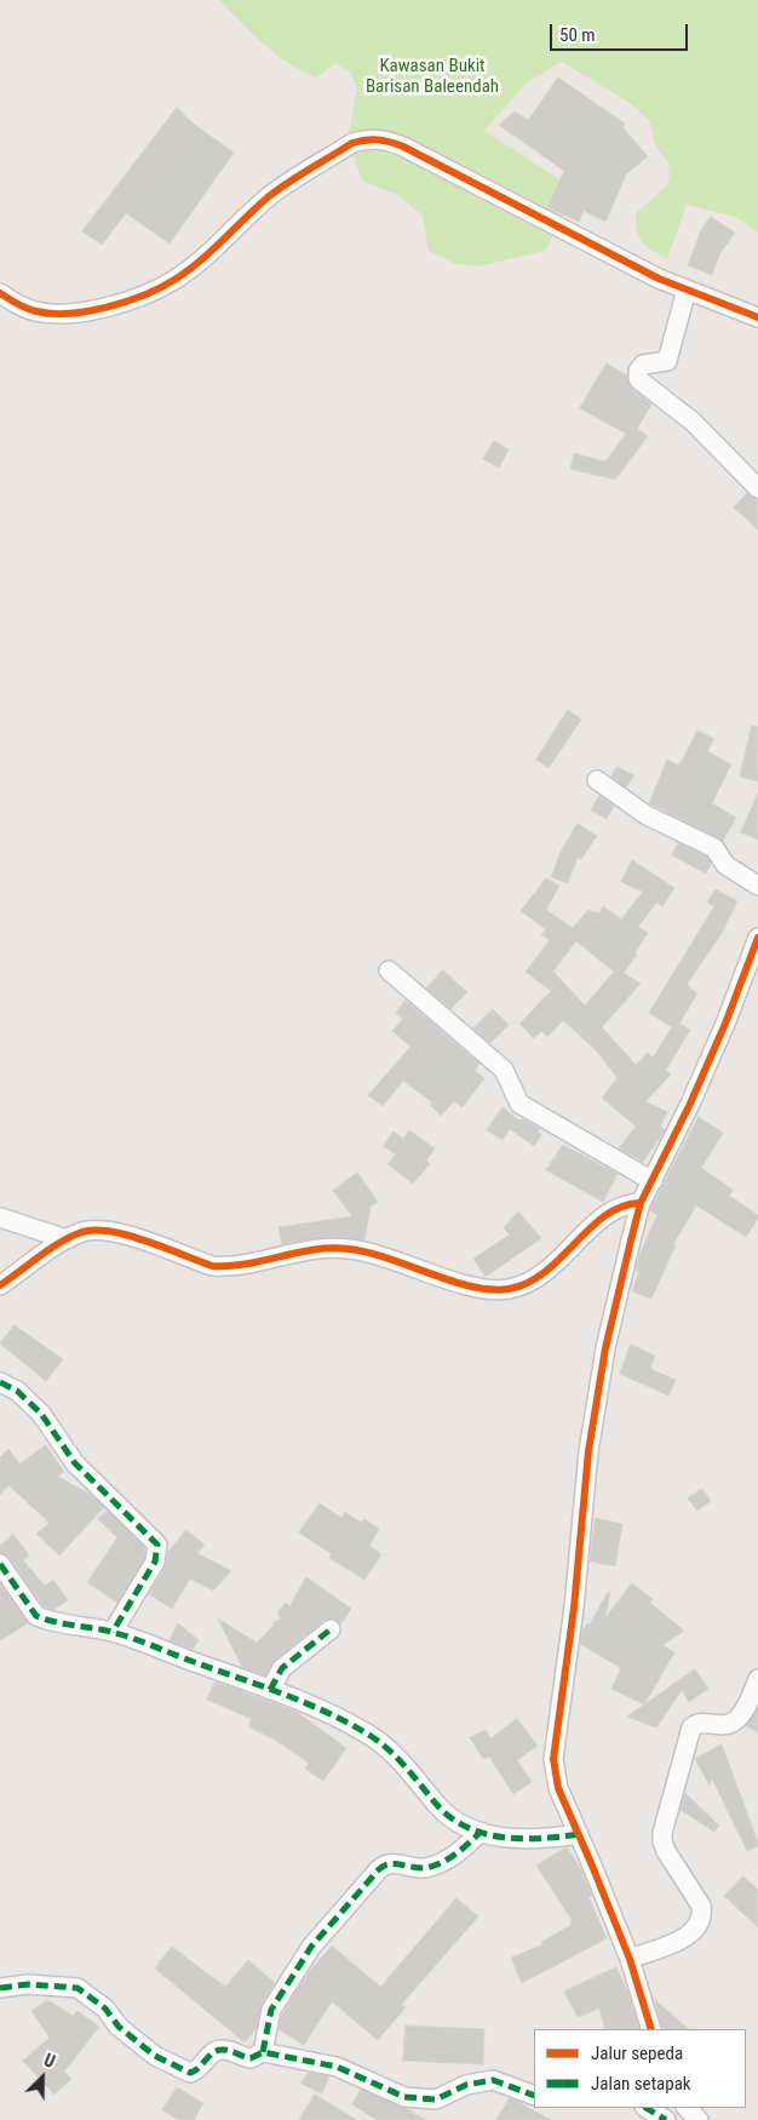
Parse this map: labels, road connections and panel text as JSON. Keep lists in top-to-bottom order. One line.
{"parks":["Kawasan Bukit Barisan Baleendah"],"legend":["Jalur sepeda","Jalan setapak"],"scale_bar":"50 m","north":"top right"}
